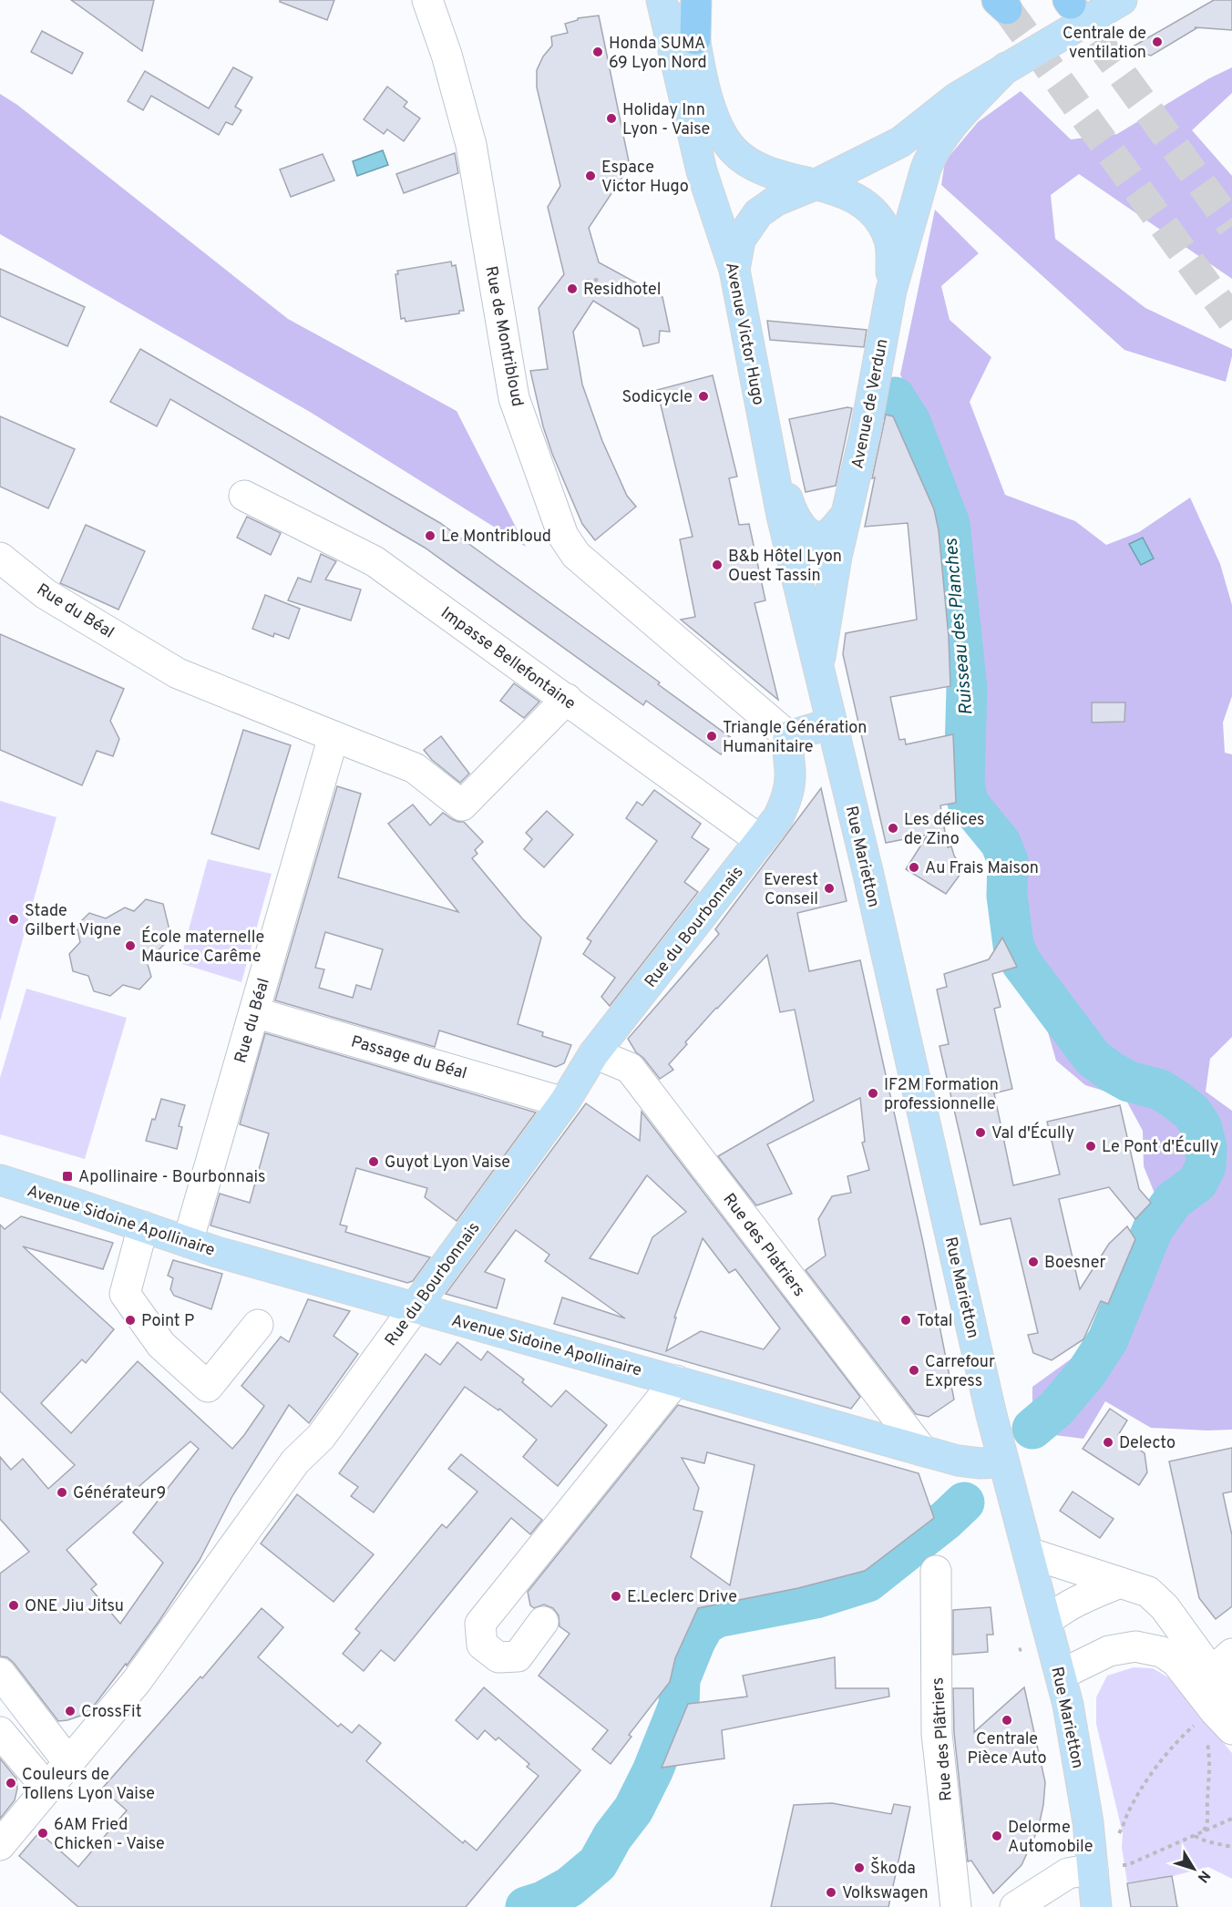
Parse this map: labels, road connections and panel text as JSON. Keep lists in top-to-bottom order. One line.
{"streets":{"main road":["Avenue Victor Hugo","Avenue de Verdun","Rue Marietton","Rue du Bourbonnais","Avenue Sidoine Apollinaire"],"street":["Rue de Montribloud","Rue du Béal","Impasse Bellefontaine","Passage du Béal","Rue des Platriers","Rue des Plâtriers"]},"crossings":[["Avenue Victor Hugo","Avenue de Verdun"],["Avenue Victor Hugo","Rue Marietton"],["Rue de Montribloud","Rue du Bourbonnais"],["Avenue de Verdun","Rue Marietton"],["Rue du Béal","Impasse Bellefontaine"],["Rue du Béal","Passage du Béal"],["Rue du Béal","Avenue Sidoine Apollinaire"],["Impasse Bellefontaine","Rue du Bourbonnais"],["Rue Marietton","Avenue Sidoine Apollinaire"],["Rue du Bourbonnais","Passage du Béal"],["Rue du Bourbonnais","Avenue Sidoine Apollinaire"],["Rue du Bourbonnais","Rue des Platriers"],["Avenue Sidoine Apollinaire","Rue des Platriers"]],"water":["Ruisseau des Planches"],"places":{"other":["Centrale de ventilation","Honda SUMA 69 Lyon Nord","Holiday Inn Lyon - Vaise","Espace Victor Hugo","Residhotel","Sodicycle","Le Montribloud","B&b Hôtel Lyon Ouest Tassin","Triangle Génération Humanitaire","Les délices de Zino","Au Frais Maison","Everest Conseil","Stade Gilbert Vigne","École maternelle Maurice Carême","IF2M Formation professionnelle","Val d'Écully","Le Pont d'Écully","Guyot Lyon Vaise","Boesner","Point P","Total","Carrefour Express","Delecto","Générateur9","E.Leclerc Drive","ONE Jiu Jitsu","CrossFit","Centrale Pièce Auto","Couleurs de Tollens Lyon Vaise","6AM Fried Chicken - Vaise","Delorme Automobile","Škoda","Volkswagen"],"transit":["Apollinaire - Bourbonnais"]},"north":"bottom right"}
